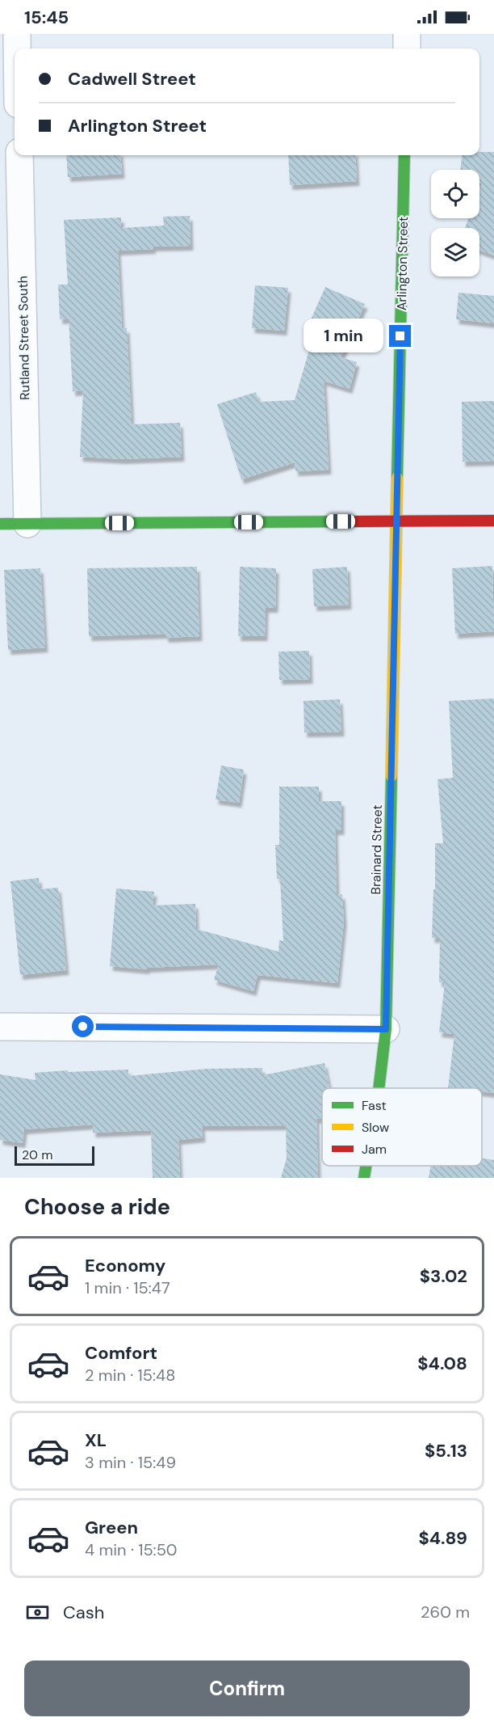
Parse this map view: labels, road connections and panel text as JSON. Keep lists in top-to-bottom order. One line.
{"streets":{"street":["Arlington Street","Rutland Street South","Brainard Street"]},"crossings":[["Arlington Street","Brainard Street"]],"legend":["Fast","Slow","Jam"],"scale_bar":"20 m","page":{"status":"15:45","banner":["Cadwell Street","Arlington Street"],"bubble":"1 min","scale":"20 m","heading":"Choose a ride","list":[{"name":"Economy","note":"1 min · 15:47","value":"$3.02"},{"name":"Comfort","note":"2 min · 15:48","value":"$4.08"},{"name":"XL","note":"3 min · 15:49","value":"$5.13"},{"name":"Green","note":"4 min · 15:50","value":"$4.89"}],"pay":["Cash","260 m"],"buttons":"Confirm"}}
